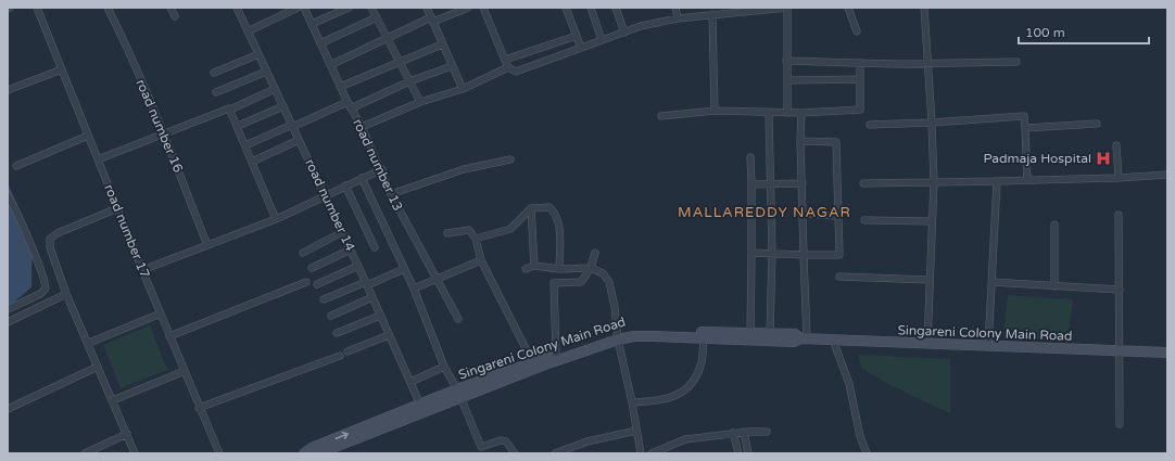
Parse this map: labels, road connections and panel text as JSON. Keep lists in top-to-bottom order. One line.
{"streets":{"street":["road number 16","road number 13","road number 14","road number 17","Singareni Colony Main Road"]},"crossings":[["road number 14","Singareni Colony Main Road"]],"districts":["MALLAREDDY NAGAR"],"places":{"hospital":["Padmaja Hospital"]},"scale_bar":"100 m"}
